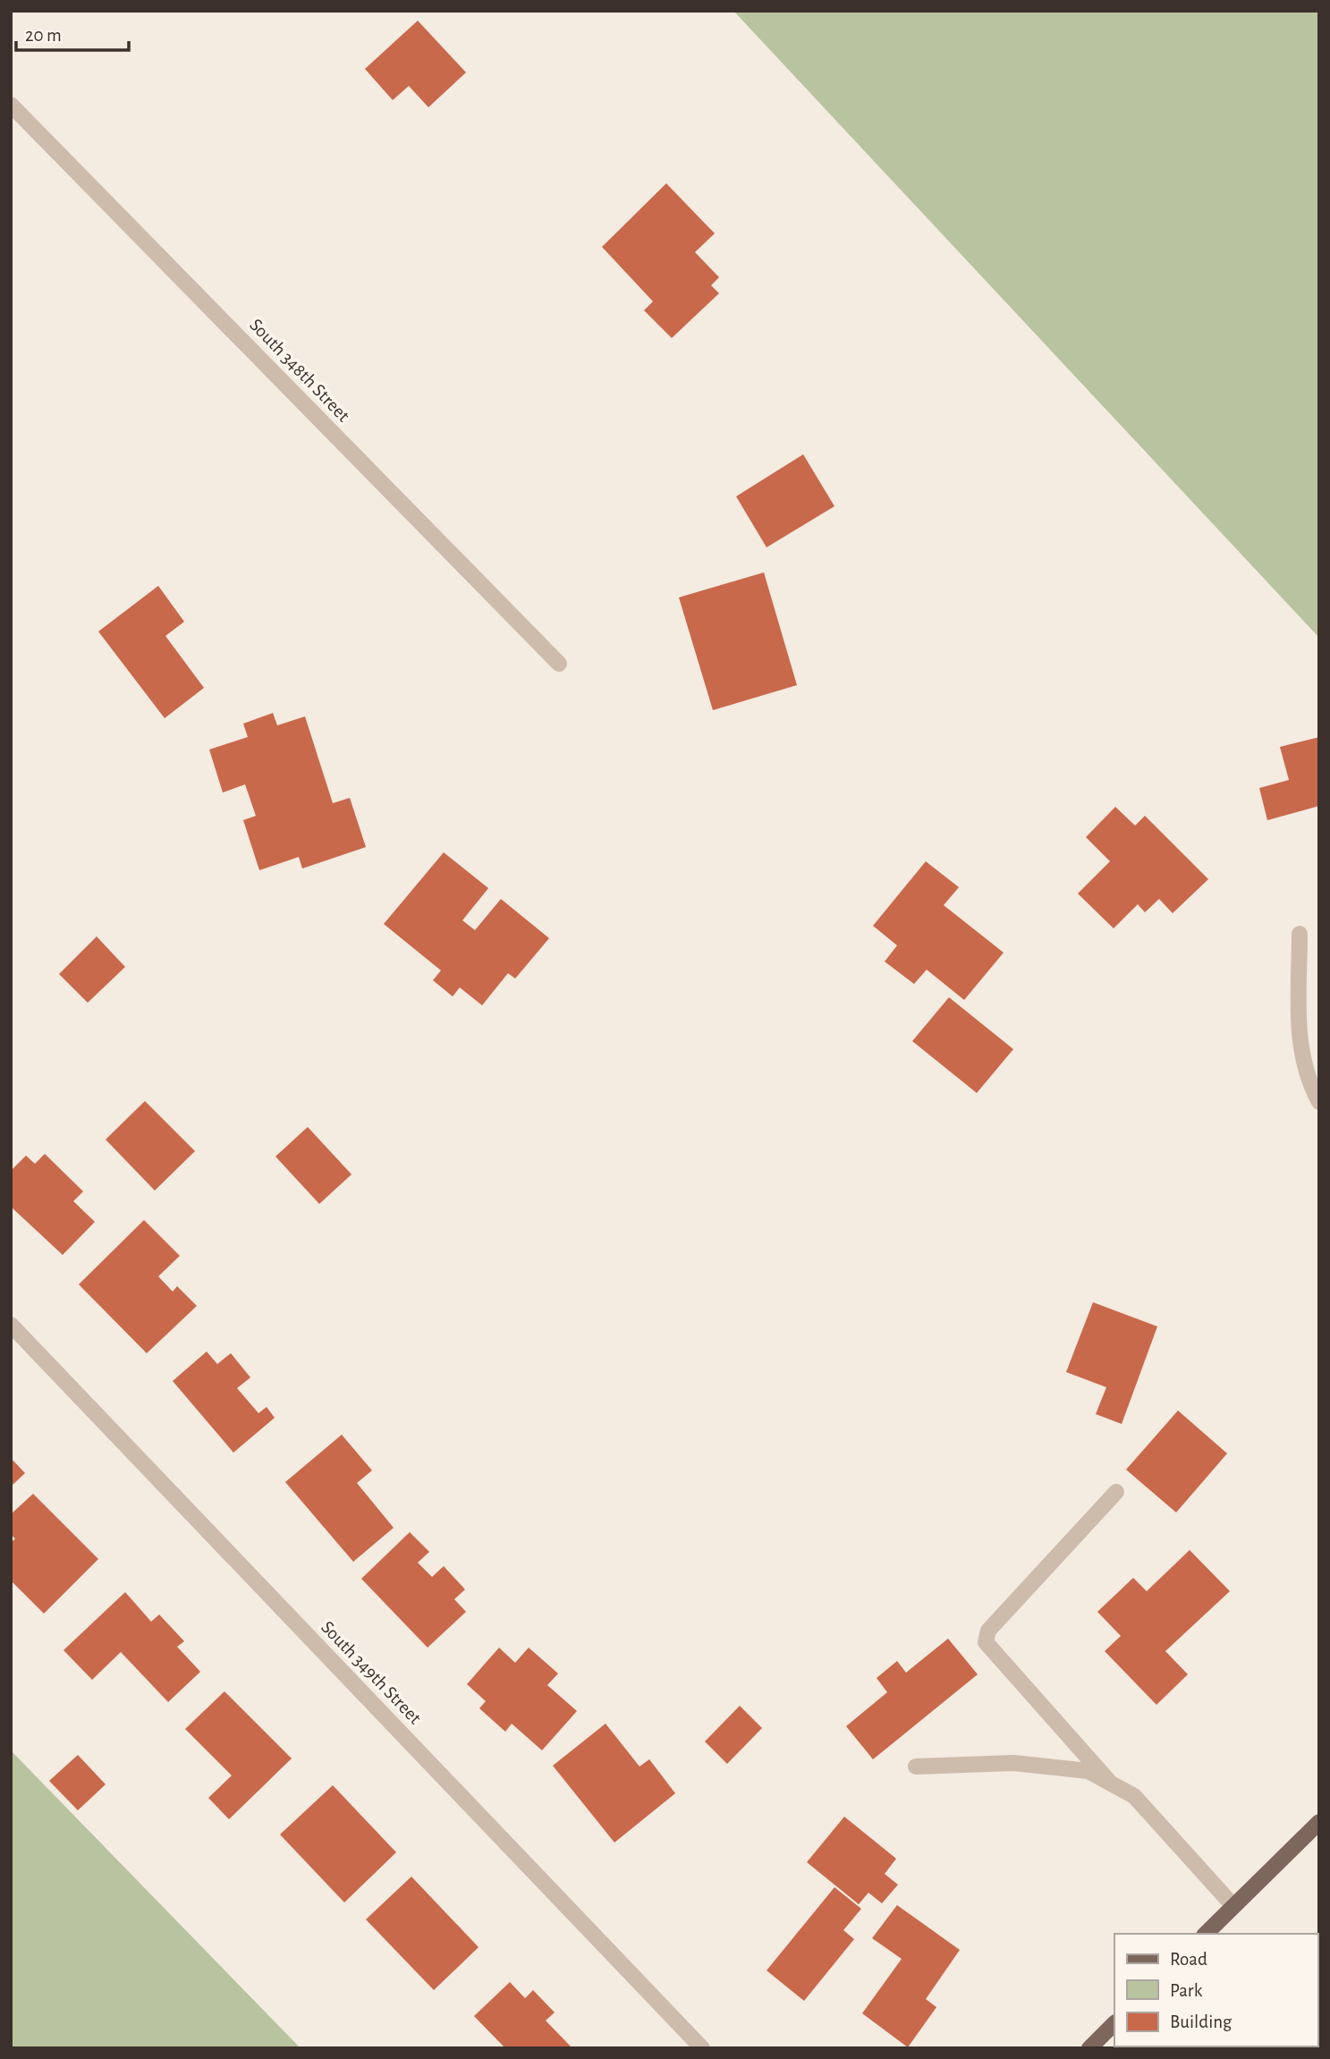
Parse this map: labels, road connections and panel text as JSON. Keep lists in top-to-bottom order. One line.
{"streets":{"street":["South 348th Street","South 349th Street"]},"legend":["Road","Park","Building"],"scale_bar":"20 m"}
